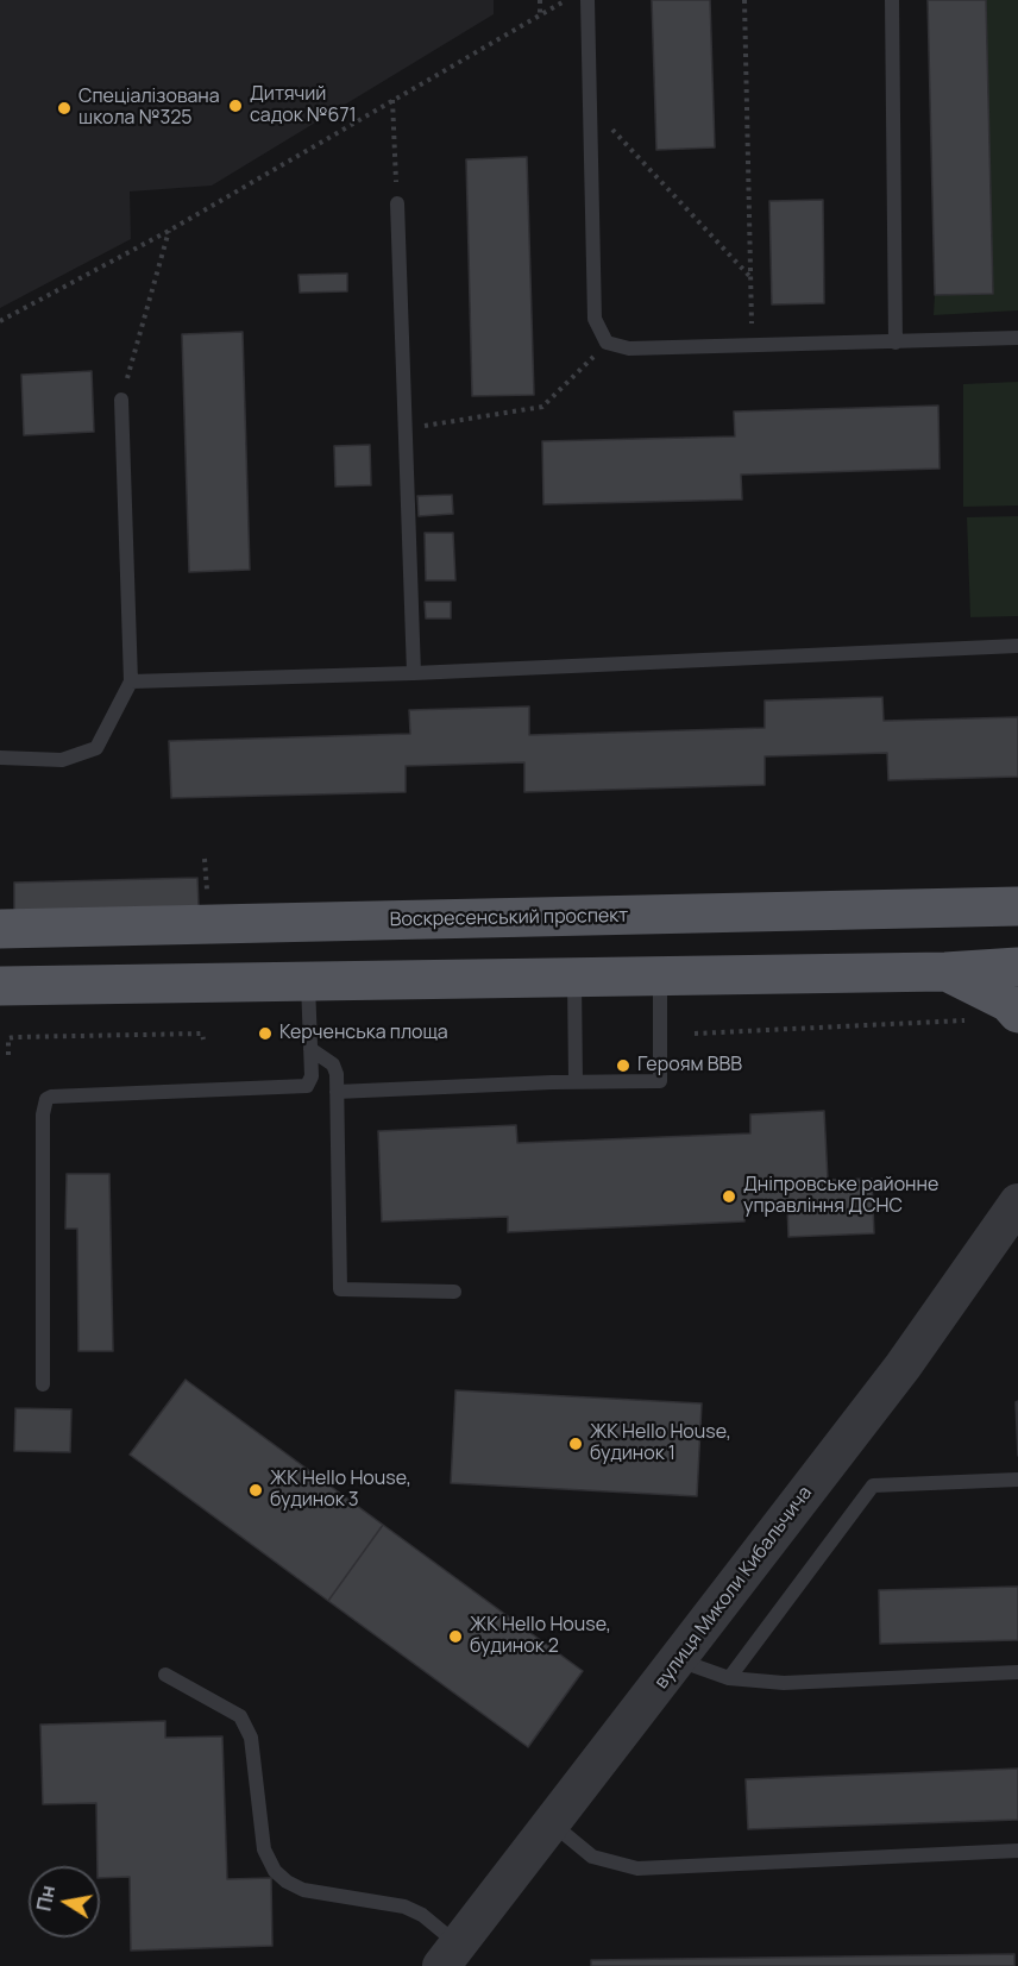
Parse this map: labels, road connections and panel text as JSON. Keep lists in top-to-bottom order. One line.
{"streets":{"main road":["Воскресенський проспект"],"street":["вулиця Миколи Кибальчича"]},"places":["Дитячий садок №671","Спеціалізована школа №325","Керченська площа","Героям ВВВ","Дніпровське районне управління ДСНС","ЖК Hello House, будинок 1","ЖК Hello House, будинок 3","ЖК Hello House, будинок 2"],"north":"left"}
